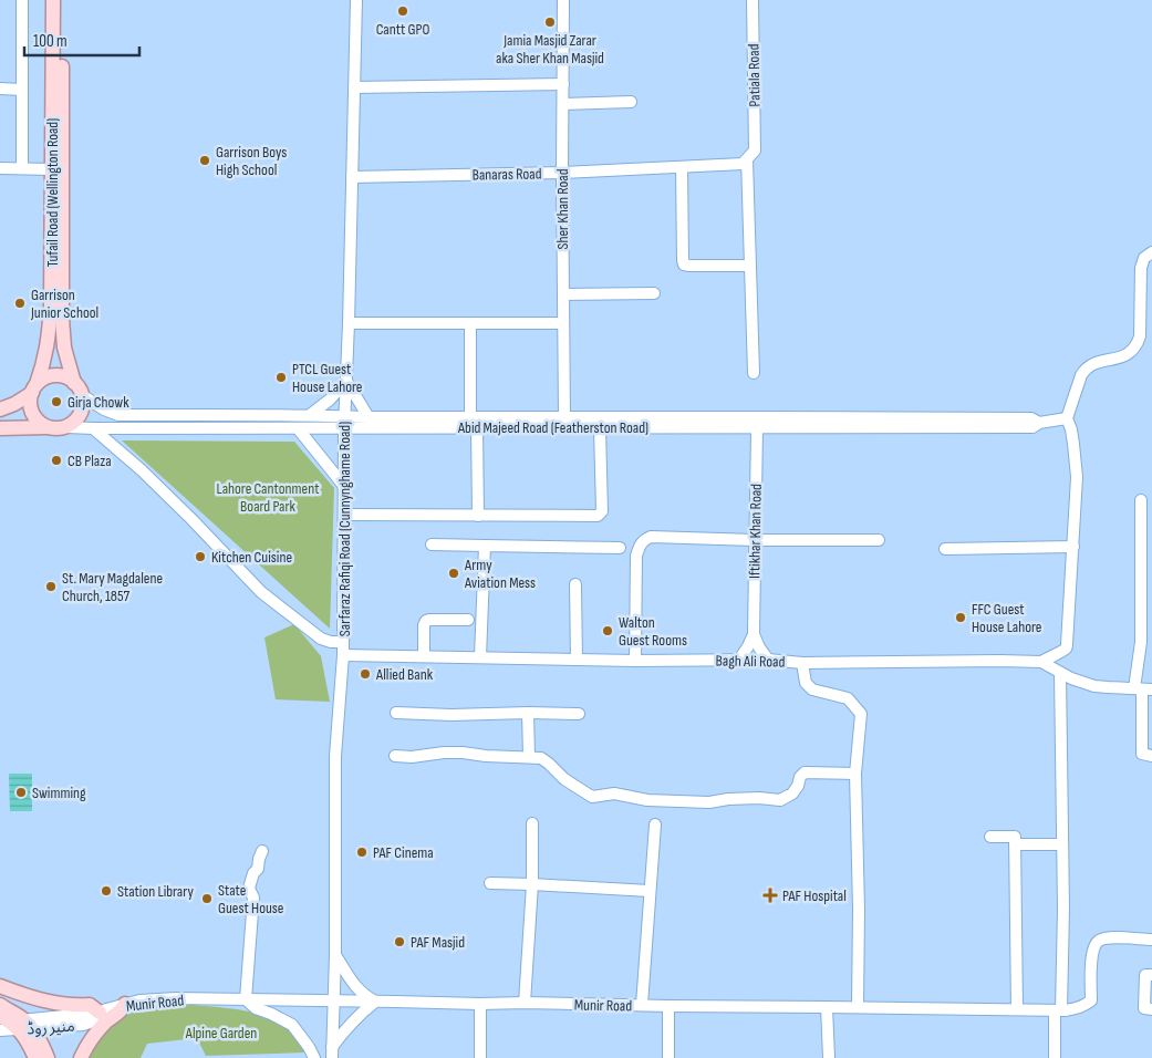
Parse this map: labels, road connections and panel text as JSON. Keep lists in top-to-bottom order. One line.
{"streets":{"main road":["Tufail Road (Wellington Road)"],"street":["Patiala Road","Banaras Road","Sher Khan Road","Abid Majeed Road (Featherston Road)","Sarfaraz Rafiqi Road (Cunnynghame Road)","Iftikhar Khan Road","Bagh Ali Road","Munir Road"]},"crossings":[["Patiala Road","Banaras Road"],["Banaras Road","Sher Khan Road"],["Banaras Road","Sarfaraz Rafiqi Road (Cunnynghame Road)"],["Tufail Road (Wellington Road)","Abid Majeed Road (Featherston Road)"],["Sher Khan Road","Abid Majeed Road (Featherston Road)"],["Abid Majeed Road (Featherston Road)","Sarfaraz Rafiqi Road (Cunnynghame Road)"],["Abid Majeed Road (Featherston Road)","Iftikhar Khan Road"],["Sarfaraz Rafiqi Road (Cunnynghame Road)","Bagh Ali Road"],["Sarfaraz Rafiqi Road (Cunnynghame Road)","Munir Road"],["Iftikhar Khan Road","Bagh Ali Road"]],"parks":["Lahore Cantonment Board Park","Alpine Garden"],"places":{"other":["Cantt GPO","Jamia Masjid Zarar aka Sher Khan Masjid","Garrison Boys High School","Garrison Junior School","PTCL Guest House Lahore","Girja Chowk","CB Plaza","Kitchen Cuisine","Army Aviation Mess","St. Mary Magdalene Church, 1857","FFC Guest House Lahore","Walton Guest Rooms","Allied Bank","Swimming","PAF Cinema","Station Library","State Guest House","PAF Masjid"],"health":["PAF Hospital"]},"scale_bar":"100 m"}
